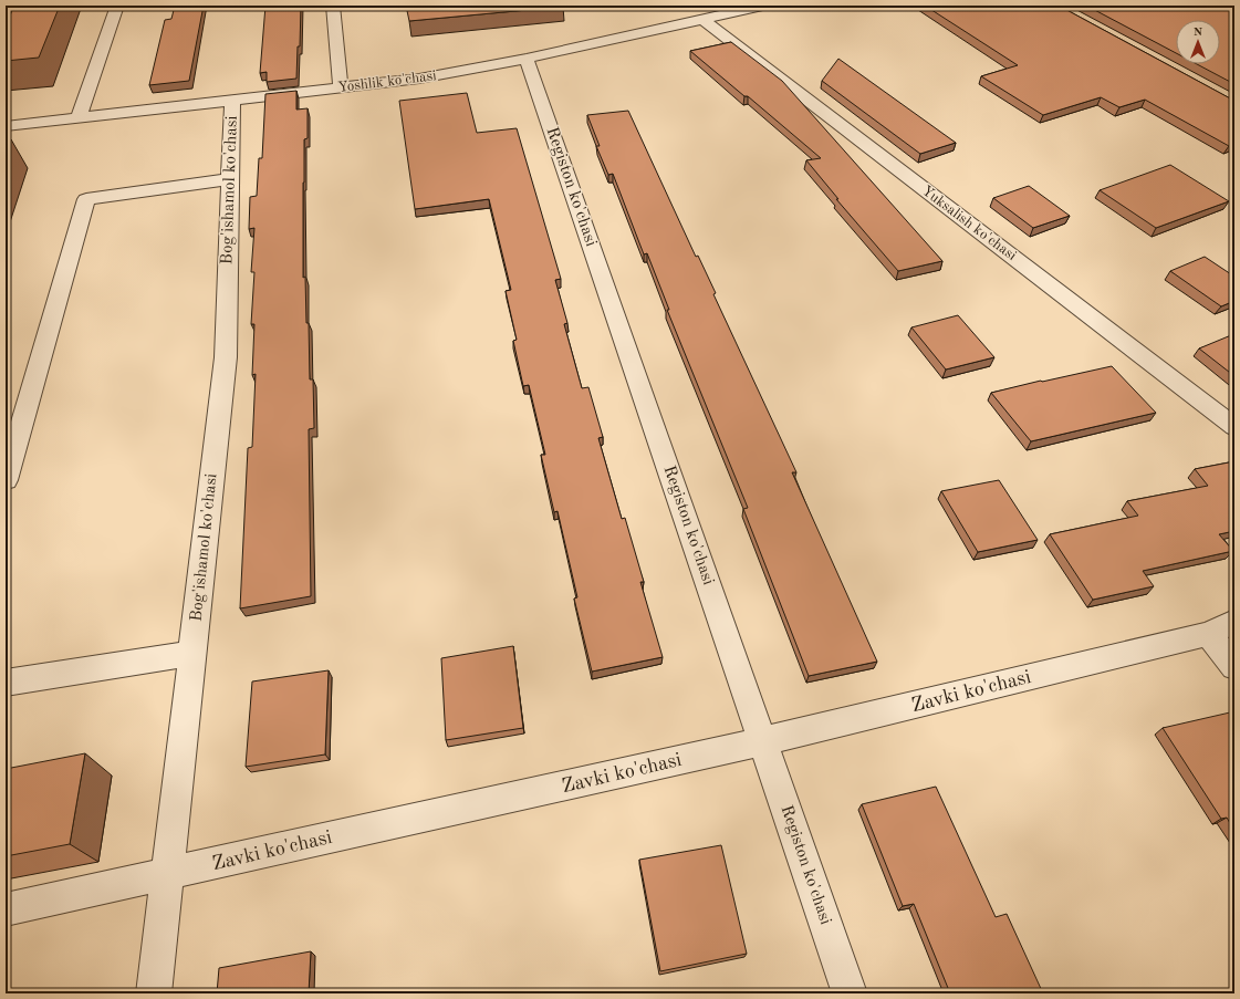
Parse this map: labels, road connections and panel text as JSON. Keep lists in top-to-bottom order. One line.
{"streets":{"street":["Yoshlik ko'chasi","Registon ko'chasi","Bog'ishamol ko'chasi","Yuksalish ko'chasi","Zavki ko'chasi"]},"crossings":[["Yoshlik ko'chasi","Registon ko'chasi"],["Yoshlik ko'chasi","Bog'ishamol ko'chasi"],["Yoshlik ko'chasi","Yuksalish ko'chasi"],["Registon ko'chasi","Zavki ko'chasi"],["Bog'ishamol ko'chasi","Zavki ko'chasi"]],"north":"top"}
